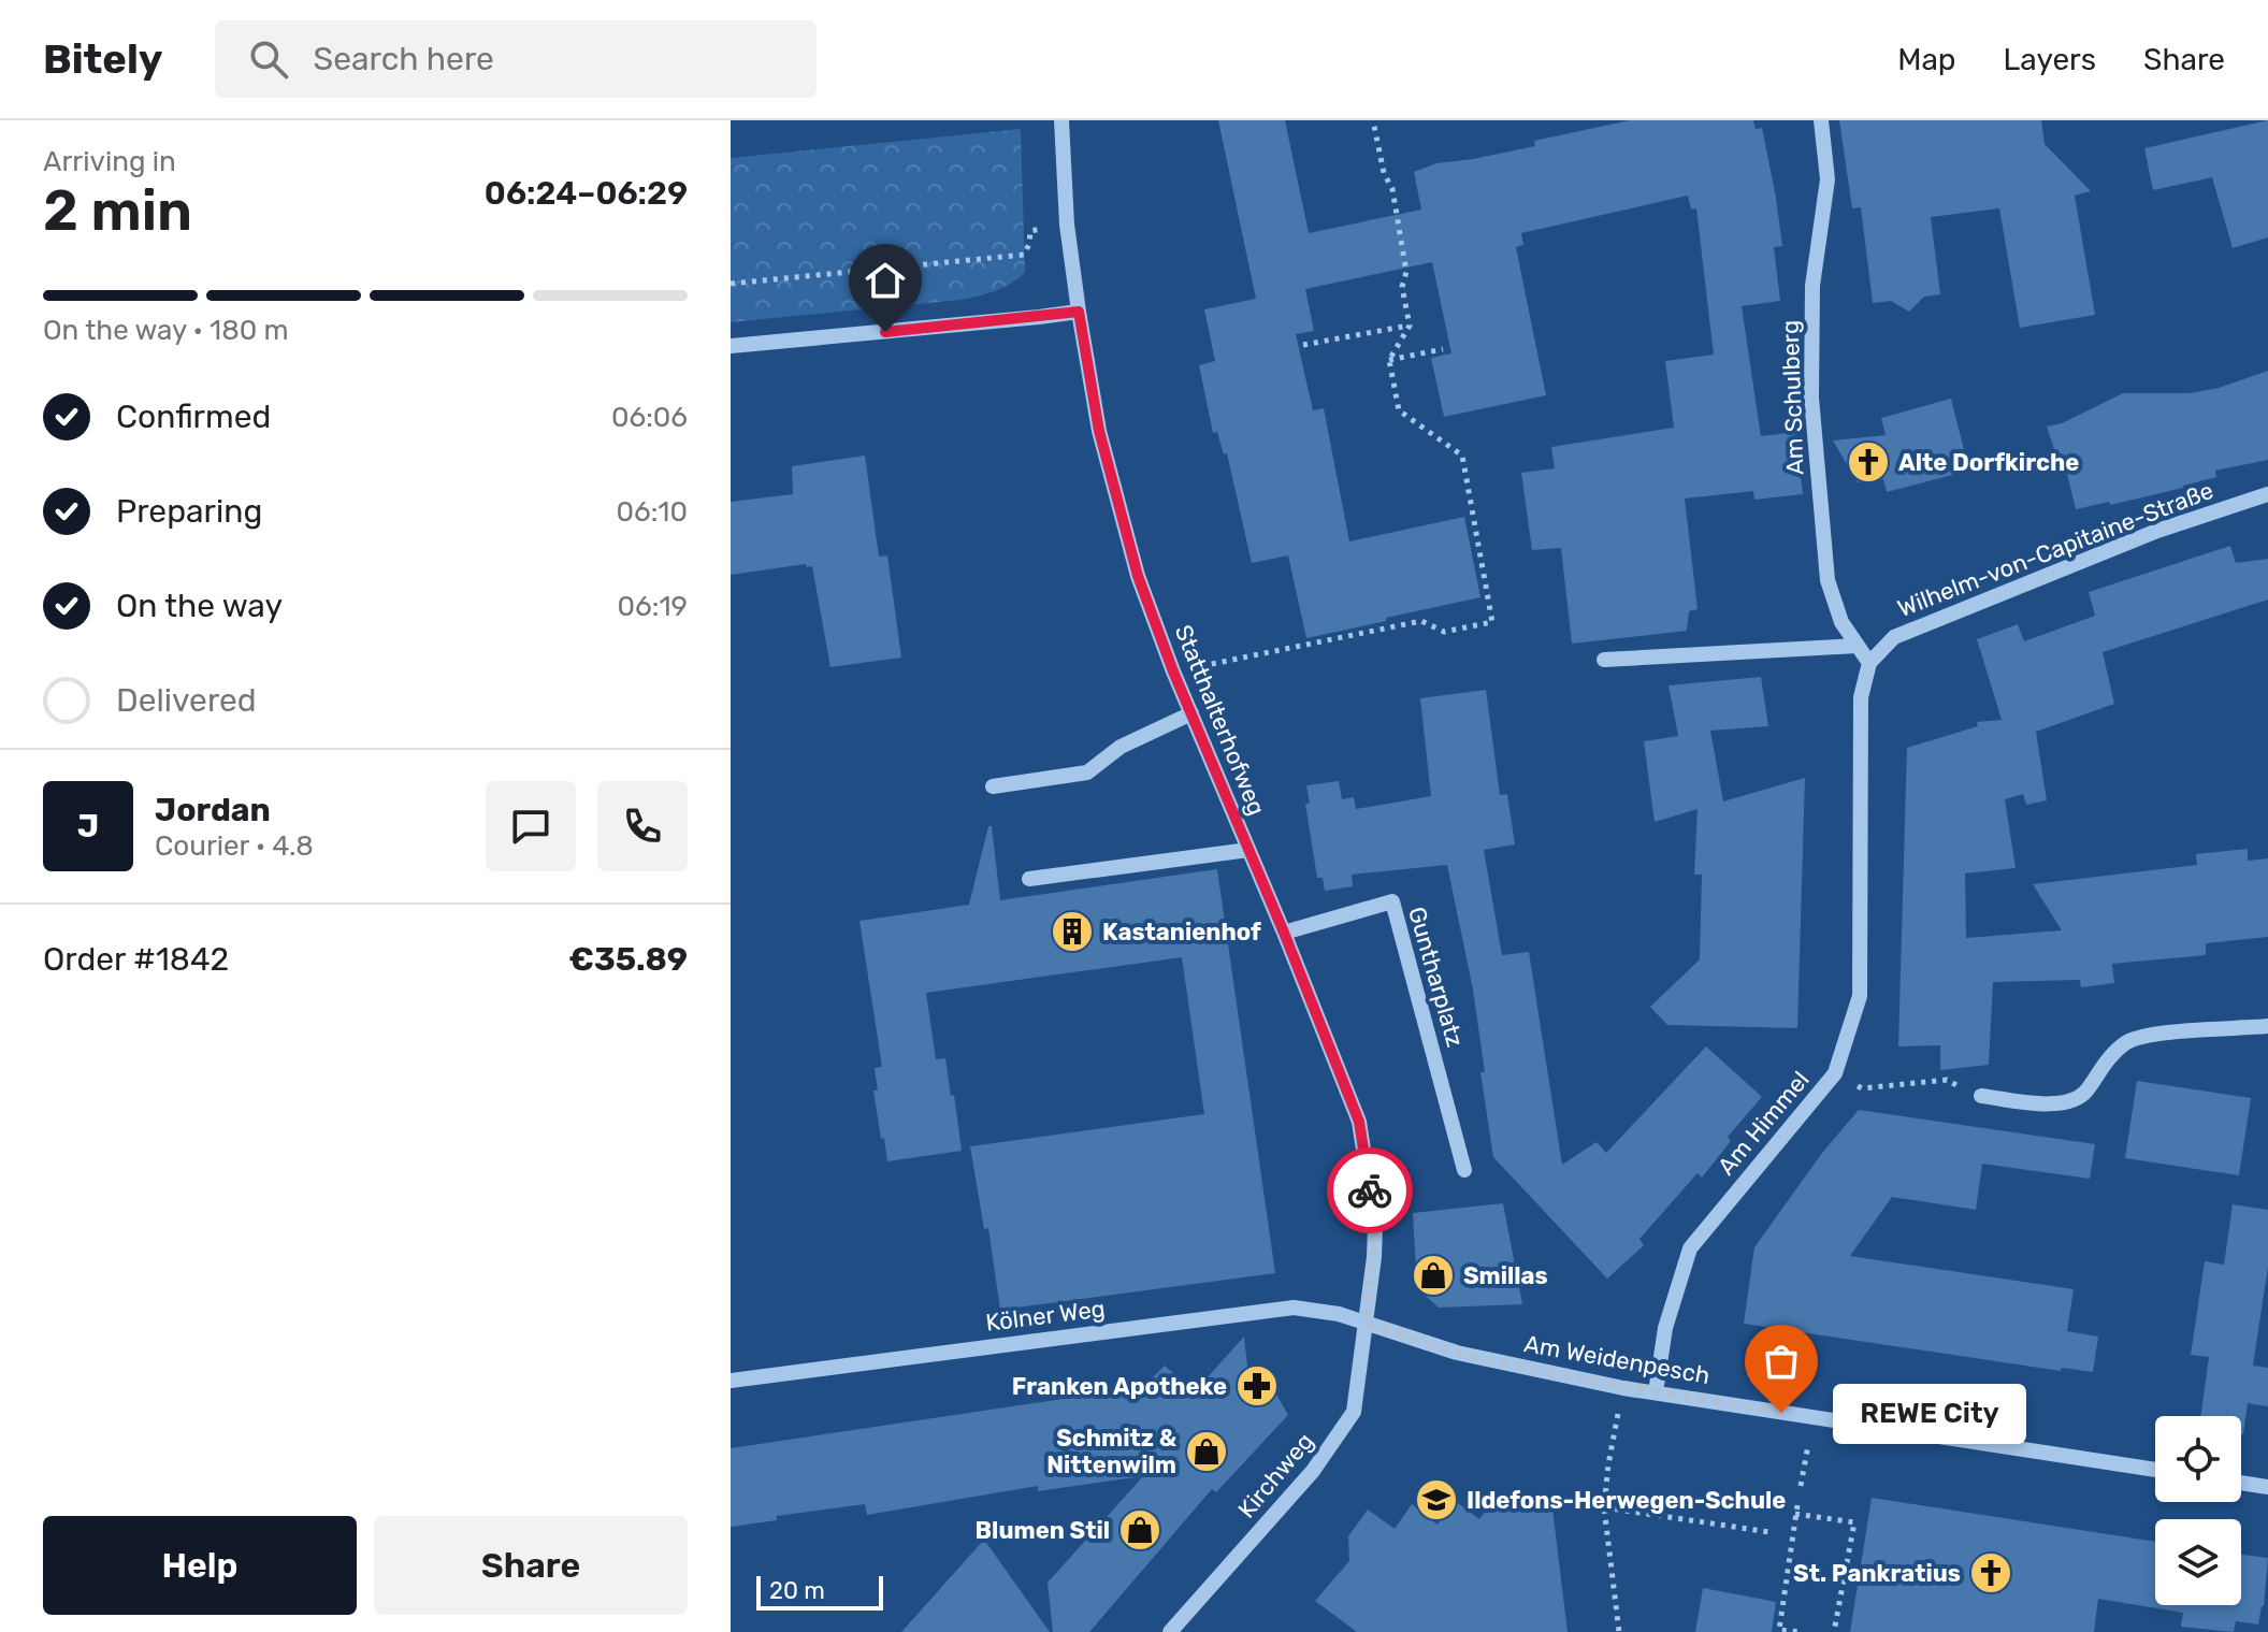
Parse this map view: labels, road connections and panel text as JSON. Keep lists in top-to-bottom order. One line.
{"streets":{"street":["Am Schulberg","Wilhelm-von-Capitaine-Straße","Statthalterhofweg","Guntharplatz","Am Himmel","Kölner Weg","Am Weidenpesch","Kirchweg"]},"crossings":[["Am Schulberg","Wilhelm-von-Capitaine-Straße"],["Am Schulberg","Am Himmel"],["Wilhelm-von-Capitaine-Straße","Am Himmel"],["Statthalterhofweg","Guntharplatz"],["Statthalterhofweg","Kölner Weg"],["Statthalterhofweg","Am Weidenpesch"],["Statthalterhofweg","Kirchweg"],["Am Himmel","Am Weidenpesch"],["Kölner Weg","Am Weidenpesch"],["Kölner Weg","Kirchweg"],["Am Weidenpesch","Kirchweg"]],"places":{"church":["Alte Dorfkirche","St. Pankratius"],"building":["Kastanienhof"],"shop":["Smillas","Schmitz & Nittenwilm","Blumen Stil"],"pharmacy":["Franken Apotheke"],"other":["REWE City"],"school or university":["Ildefons-Herwegen-Schule"]},"scale_bar":"20 m","page":{"header":"Bitely","search":"Search here","nav":["Map","Layers","Share"],"heading":["2 min","Arriving in","06:24–06:29"],"panel":["Jordan","Courier · 4.8","Order #1842","€35.89"],"bar":"On the way · 180 m","list":[["Confirmed","06:06"],["Preparing","06:10"],["On the way","06:19"],"Delivered"],"round":"J","bubble":"REWE City","buttons":["Help","Share"],"scale":"20 m"}}
